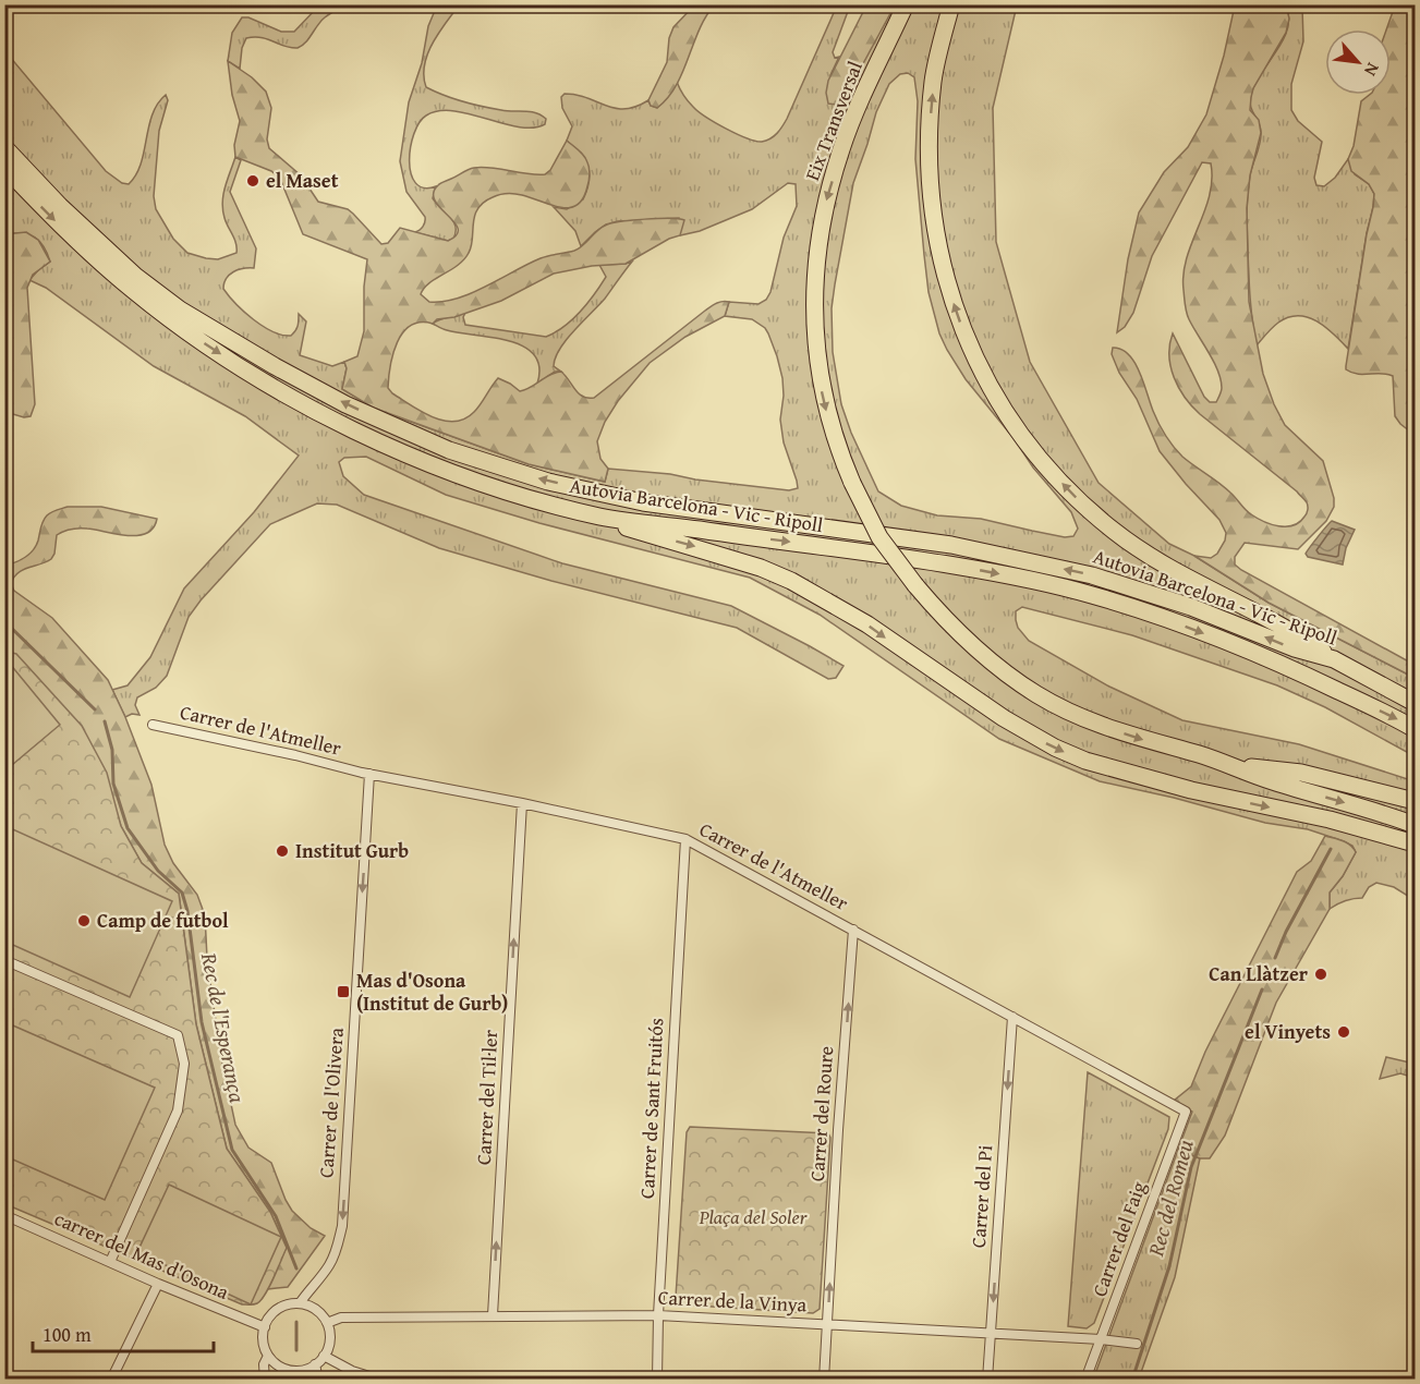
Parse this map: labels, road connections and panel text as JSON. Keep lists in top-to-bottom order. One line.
{"streets":{"highway":["Eix Transversal","Autovia Barcelona - Vic - Ripoll"],"street":["Carrer de l'Atmeller","Carrer del Til·ler","Carrer de l'Olivera","Carrer de Sant Fruitós","Carrer del Roure","Carrer del Pi","Carrer del Faig","carrer del Mas d'Osona","Carrer de la Vinya"]},"crossings":[["Carrer de l'Atmeller","Carrer del Til·ler"],["Carrer de l'Atmeller","Carrer de l'Olivera"],["Carrer de l'Atmeller","Carrer de Sant Fruitós"],["Carrer de l'Atmeller","Carrer del Roure"],["Carrer de l'Atmeller","Carrer del Pi"],["Carrer de l'Atmeller","Carrer del Faig"],["Carrer del Til·ler","Carrer de la Vinya"],["Carrer de l'Olivera","carrer del Mas d'Osona"],["Carrer de l'Olivera","Carrer de la Vinya"],["Carrer de Sant Fruitós","Carrer de la Vinya"],["Carrer del Roure","Carrer de la Vinya"],["Carrer del Pi","Carrer de la Vinya"],["Carrer del Faig","Carrer de la Vinya"],["carrer del Mas d'Osona","Carrer de la Vinya"]],"one_way":["Eix Transversal","Carrer del Til·ler","Carrer de l'Olivera","Carrer del Roure","Carrer del Pi"],"water":["Rec de l'Esperança","Rec del Romeu"],"parks":["Plaça del Soler"],"places":{"other":["el Maset","Institut Gurb","Camp de futbol","Can Llàtzer","el Vinyets"],"transit":["Mas d'Osona (Institut de Gurb)"]},"scale_bar":"100 m","north":"bottom right"}
